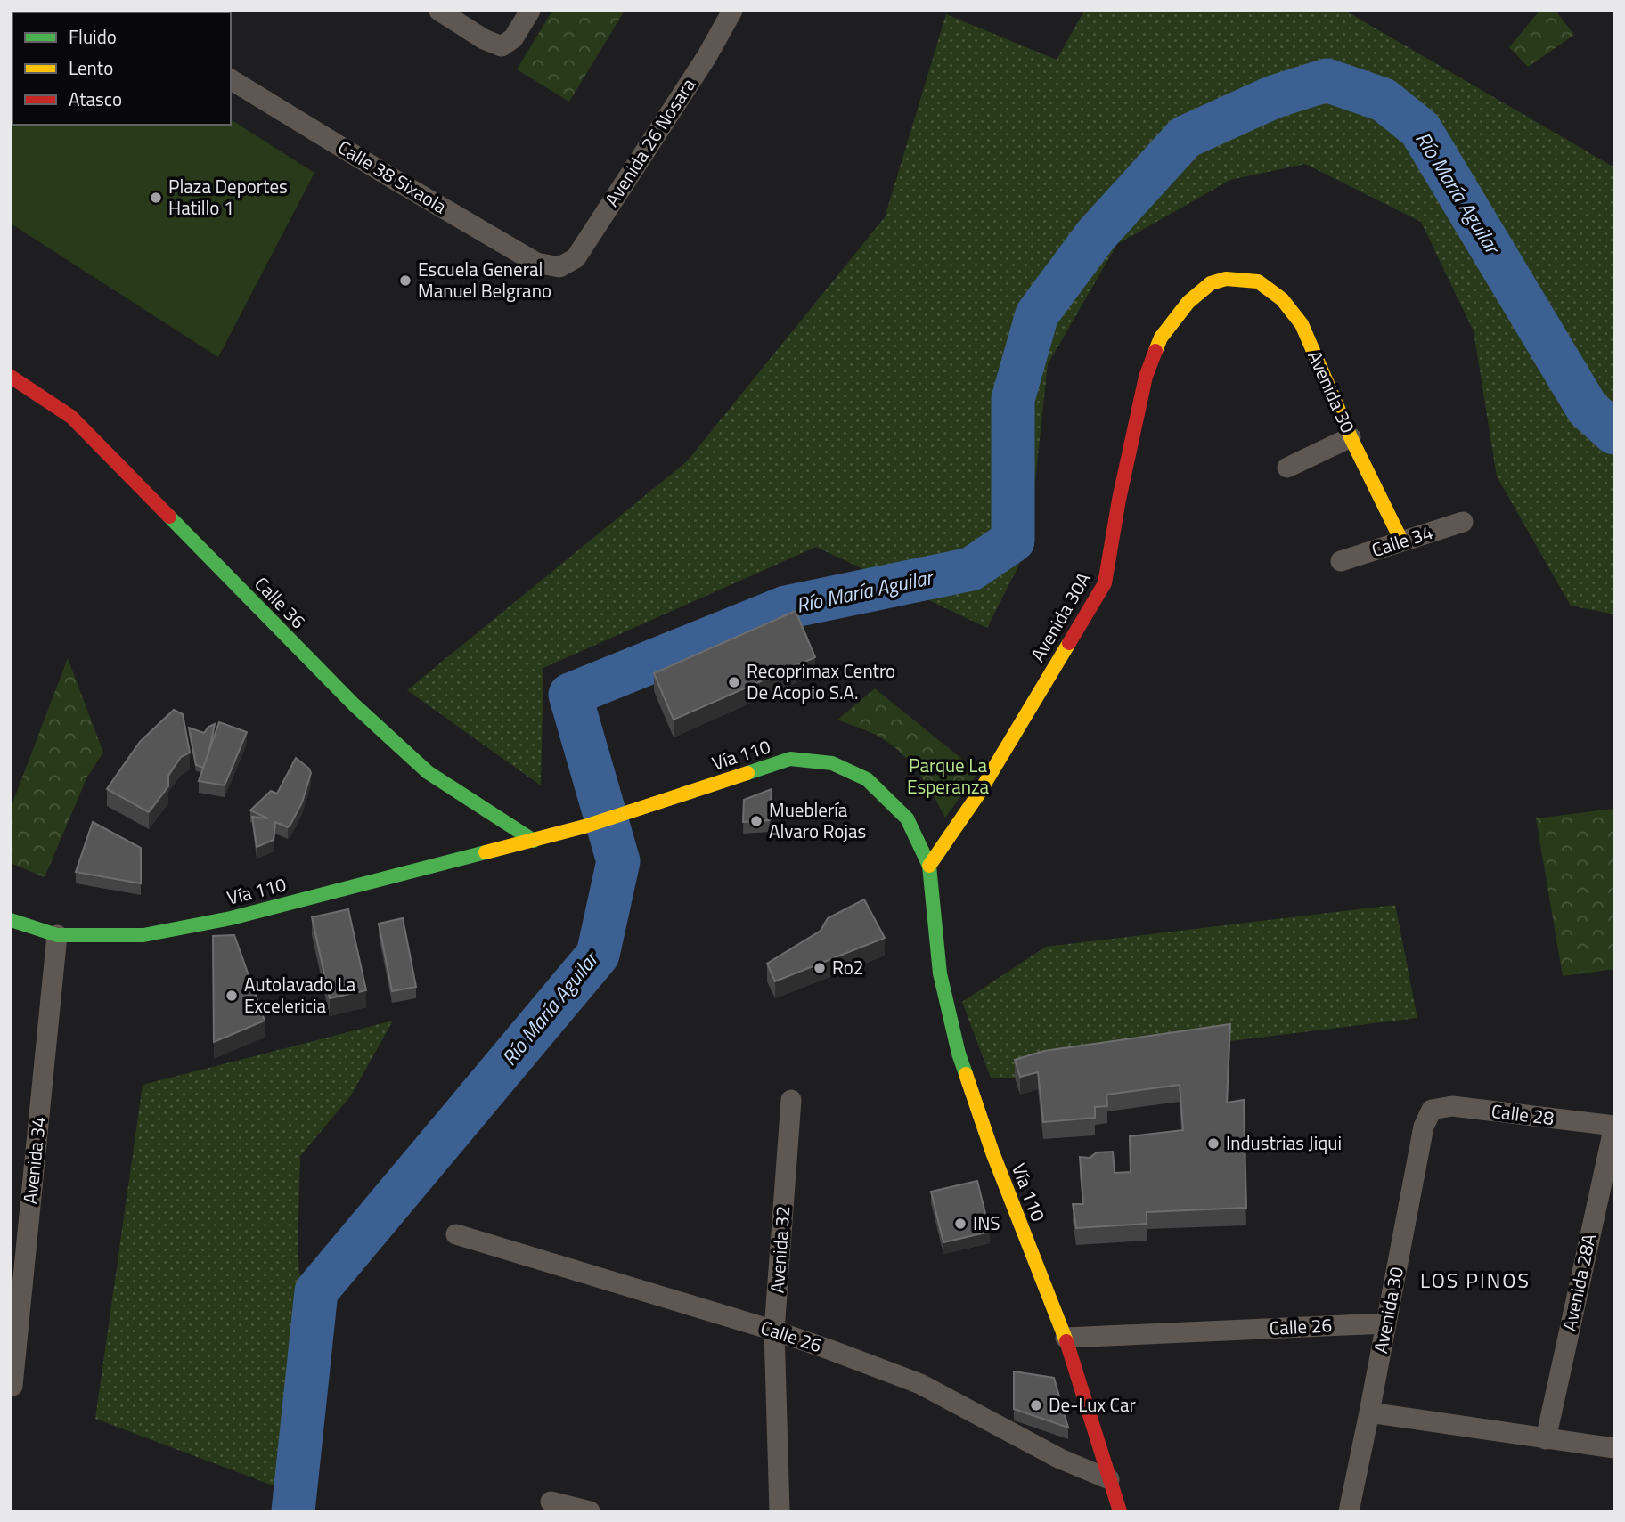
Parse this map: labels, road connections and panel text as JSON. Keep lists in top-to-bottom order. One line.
{"streets":{"street":["Avenida 26 Nosara","Calle 38 Sixaola","Avenida 30","Calle 34","Calle 36","Avenida 30A","Vía 110","Calle 28","Avenida 34","Avenida 32","Avenida 28A","Calle 26"]},"crossings":[["Avenida 26 Nosara","Calle 38 Sixaola"],["Avenida 30","Calle 34"],["Avenida 30","Avenida 30A"],["Avenida 30","Calle 28"],["Avenida 30","Calle 26"],["Calle 36","Vía 110"],["Avenida 30A","Vía 110"],["Vía 110","Avenida 34"],["Vía 110","Calle 26"],["Calle 28","Avenida 28A"],["Avenida 32","Calle 26"]],"districts":["LOS PINOS"],"water":["Río María Aguilar"],"parks":["Parque La Esperanza"],"places":["Plaza Deportes Hatillo 1","Escuela General Manuel Belgrano","Recoprimax Centro De Acopio S.A.","Mueblería Alvaro Rojas","Ro2","Autolavado La Excelericia","Industrias Jiqui","INS","De-Lux Car"],"legend":["Fluido","Lento","Atasco"]}
